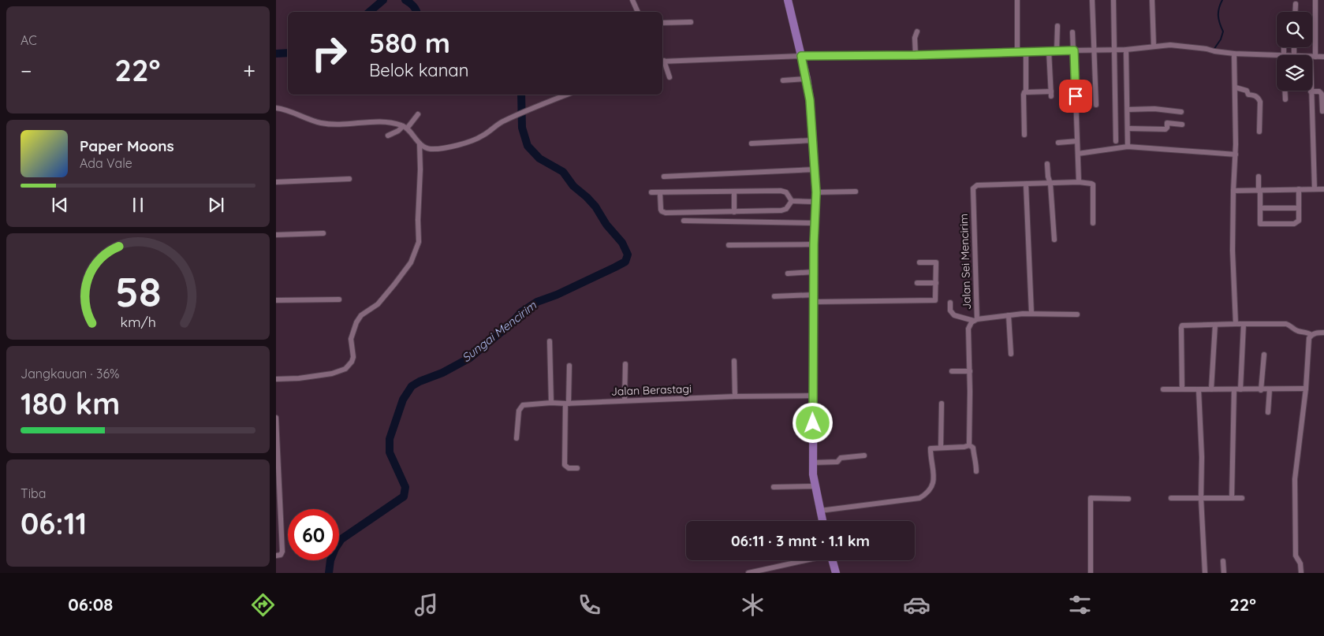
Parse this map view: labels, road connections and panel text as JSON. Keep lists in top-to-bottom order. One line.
{"streets":{"street":["Jalan Sei Mencirim","Jalan Berastagi"]},"water":["Sungai Mencirim"],"page":{"tile":["AC",["Jangkauan · 36%","180 km"],["Tiba","06:11"]],"turn":["580 m","Belok kanan"],"heat":["−","22°","+"],"song":["Paper Moons","Ada Vale"],"limit":"60","trip":"06:11 · 3 mnt · 1.1 km","tabs":["06:08","22°"],"gauge":["58","km/h"]}}
